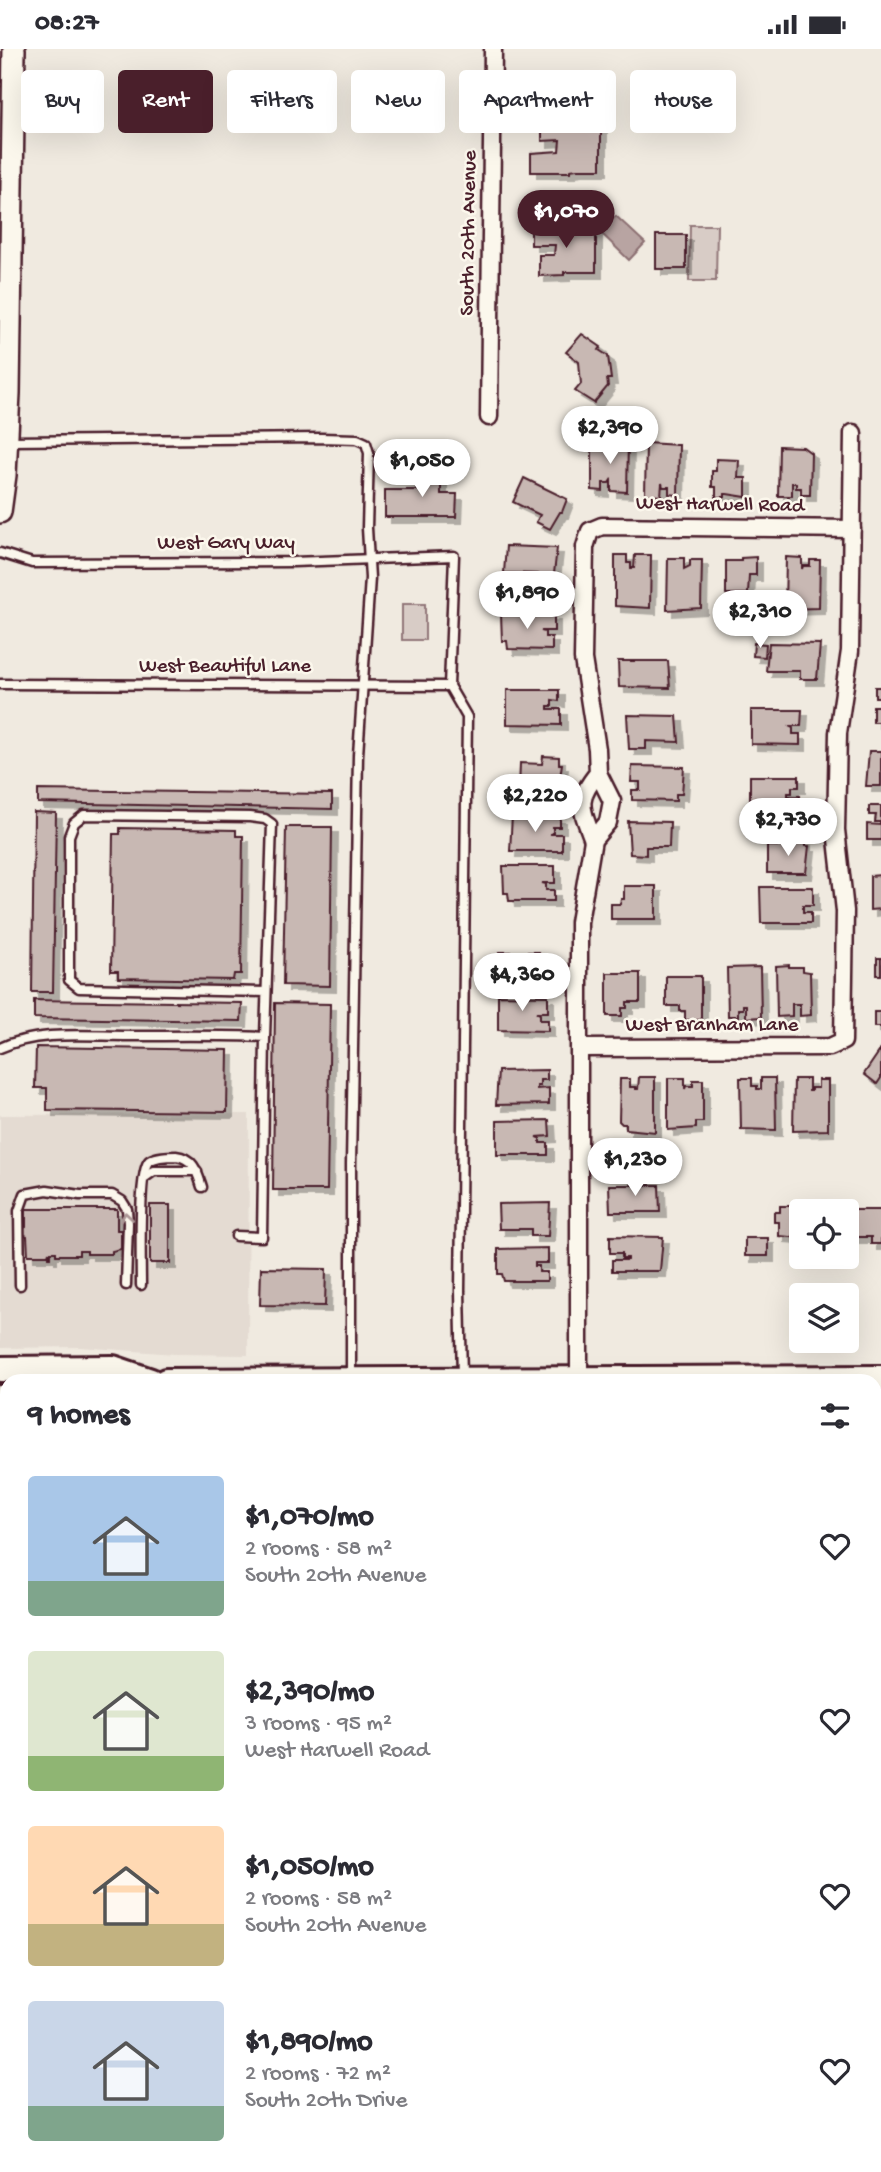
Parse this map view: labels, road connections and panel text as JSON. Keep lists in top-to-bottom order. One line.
{"streets":{"street":["South 20th Avenue","West Harwell Road","West Branham Lane"],"lane":["West Gary Way","West Beautiful Lane"]},"crossings":[["West Harwell Road","West Branham Lane"],["West Gary Way","West Beautiful Lane"]],"page":{"status":"08:27","chip":["Buy","Rent","Filters","New","Apartment","House"],"price":["$1,070","$2,390","$1,050","$1,890","$2,310","$2,220","$2,730","$4,360","$1,230"],"heading":"9 homes","list":[{"name":"$1,070/mo","note":"2 rooms · 58 m² · South 20th Avenue"},{"name":"$2,390/mo","note":"3 rooms · 95 m² · West Harwell Road"},{"name":"$1,050/mo","note":"2 rooms · 58 m² · South 20th Avenue"},{"name":"$1,890/mo","note":"2 rooms · 72 m² · South 20th Drive"}]}}
